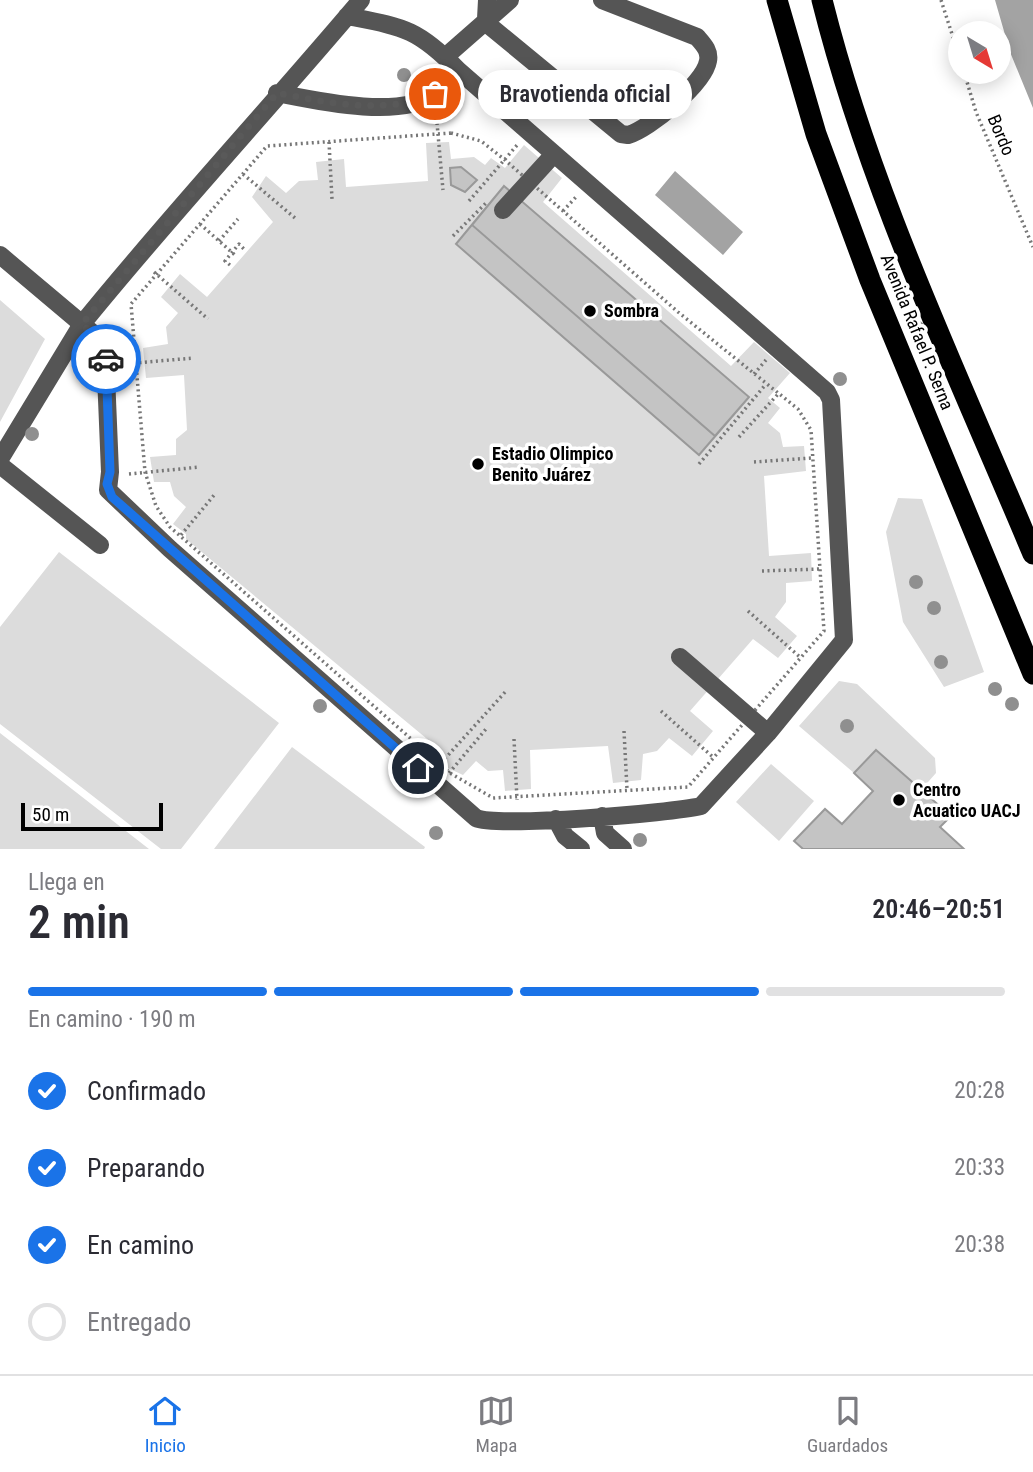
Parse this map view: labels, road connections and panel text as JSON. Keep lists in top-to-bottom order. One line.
{"streets":{"highway":["Avenida Rafael P. Serna"],"path":["Bordo"]},"places":["Bravotienda oficial","Sombra","Estadio Olimpico Benito Juárez","Centro Acuatico UACJ"],"scale_bar":"50 m","north":"bottom right","page":{"bubble":"Bravotienda oficial","scale":"50 m","heading":["2 min","Llega en","20:46–20:51"],"bar":"En camino · 190 m","list":[["Confirmado","20:28"],["Preparando","20:33"],["En camino","20:38"],"Entregado"],"tabs":["Inicio","Mapa","Guardados"]}}
